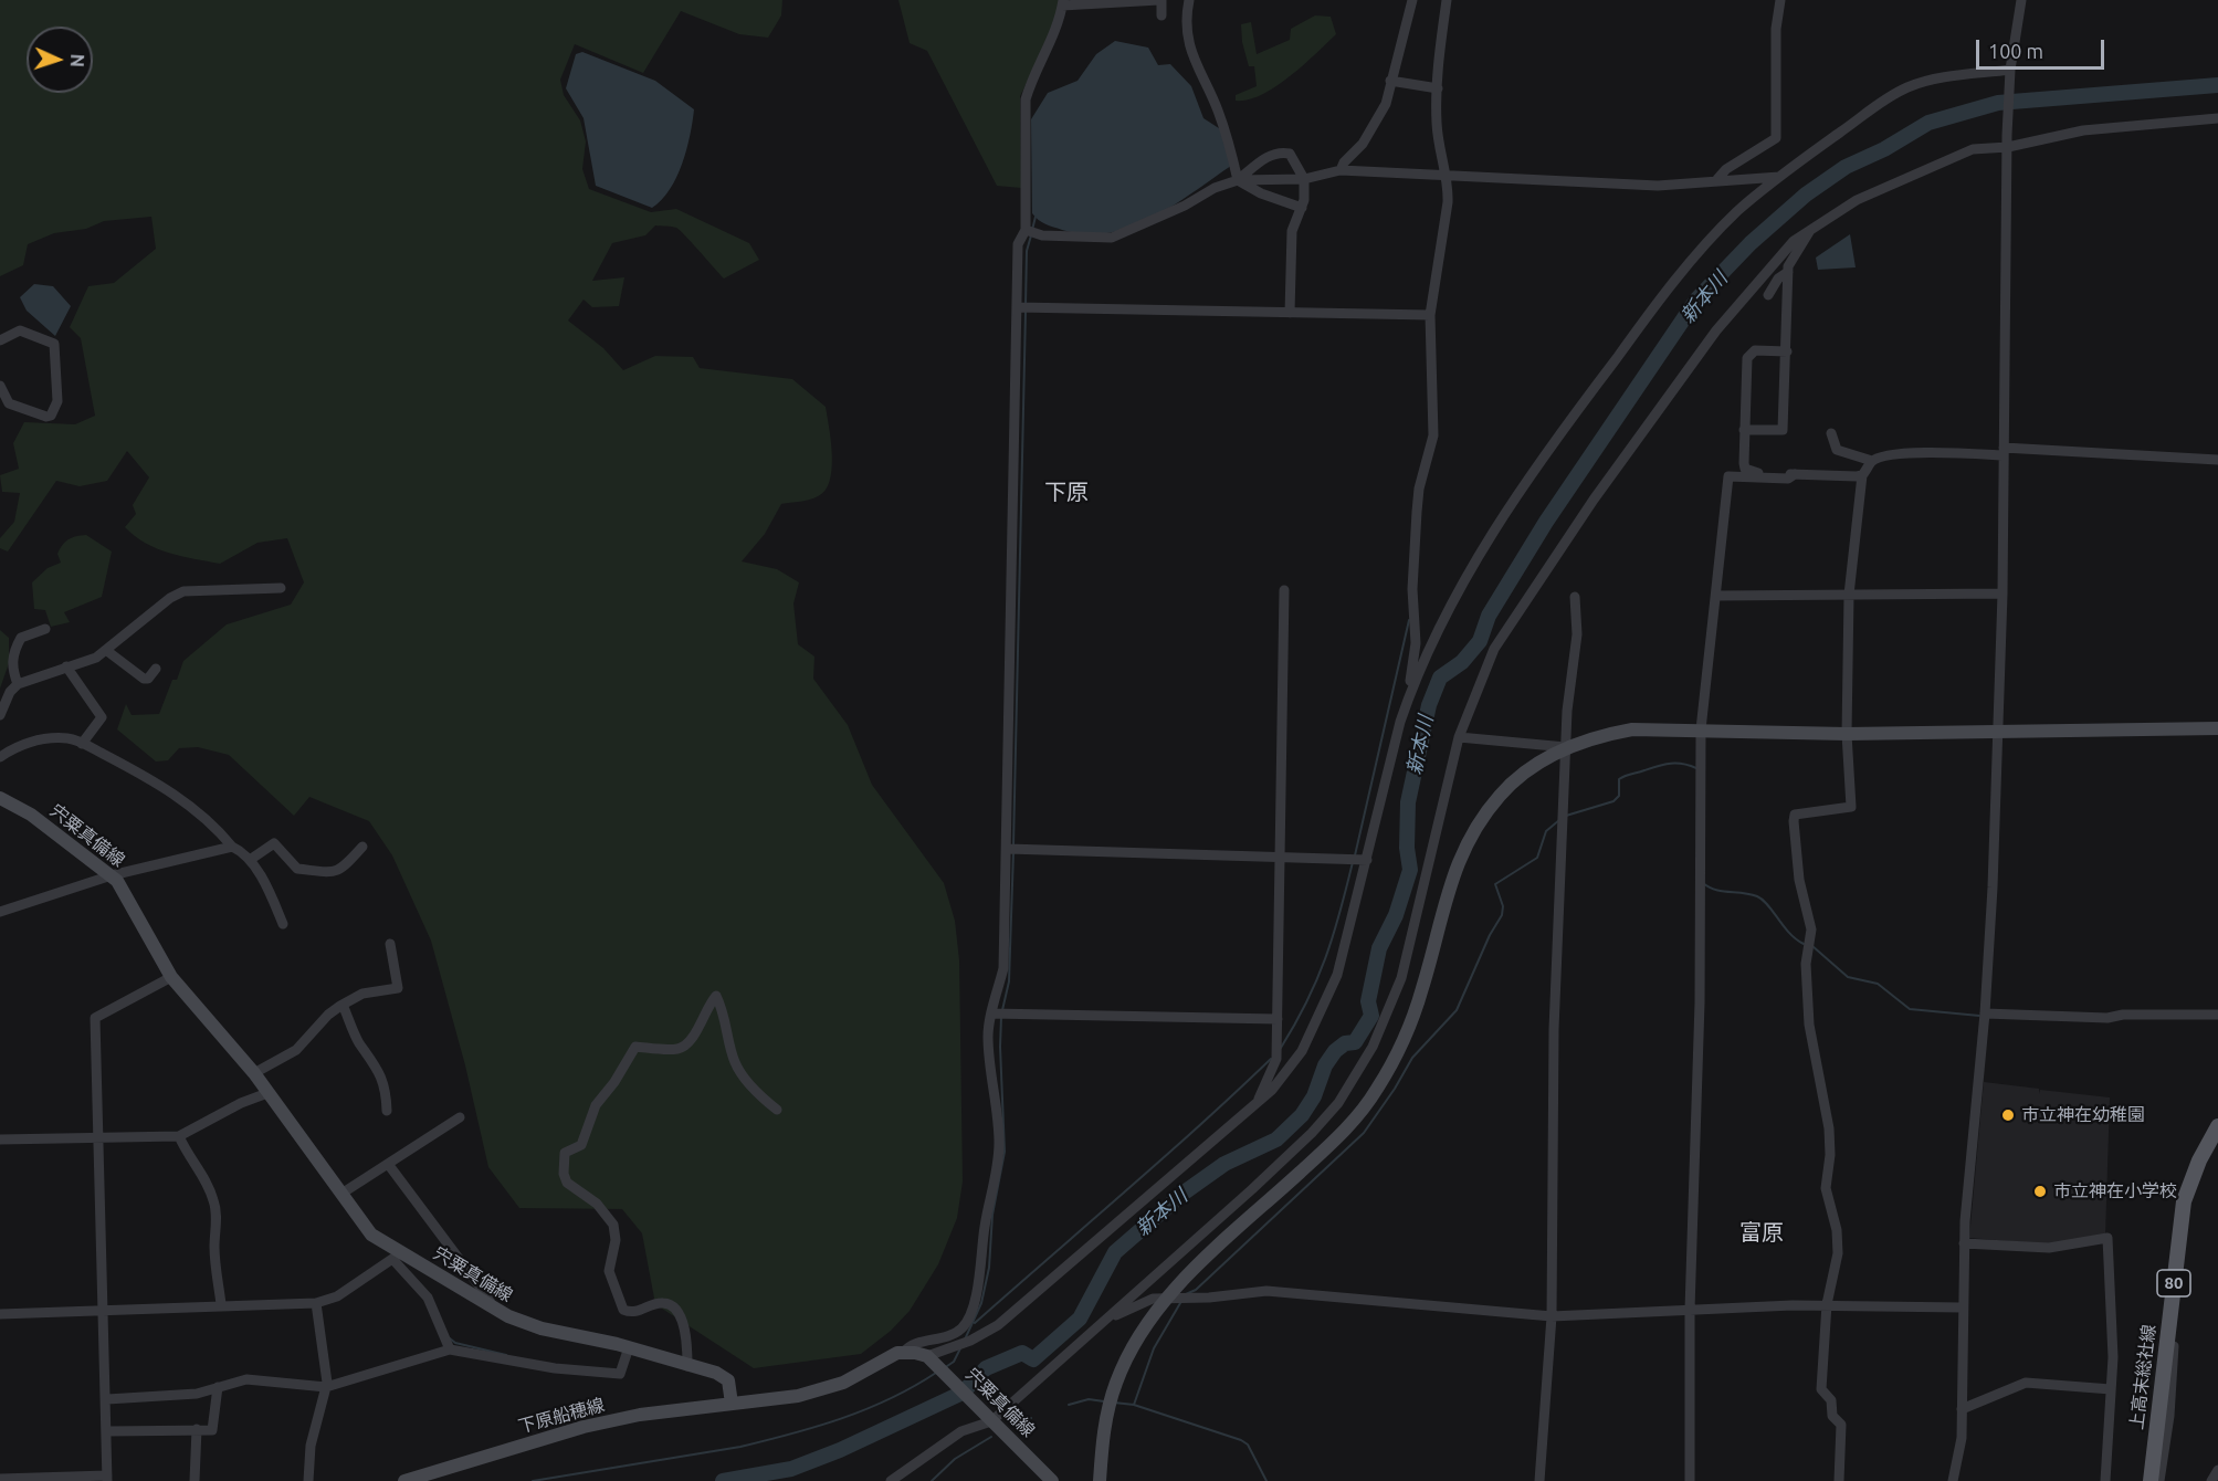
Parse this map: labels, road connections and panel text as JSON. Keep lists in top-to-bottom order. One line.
{"streets":{"main road":["宍粟真備線","80","上高末総社線","下原船穂線"]},"crossings":[["宍粟真備線","下原船穂線"]],"districts":["下原","富原"],"water":["新本川"],"places":["市立神在幼稚園","市立神在小学校"],"scale_bar":"100 m","north":"right"}
